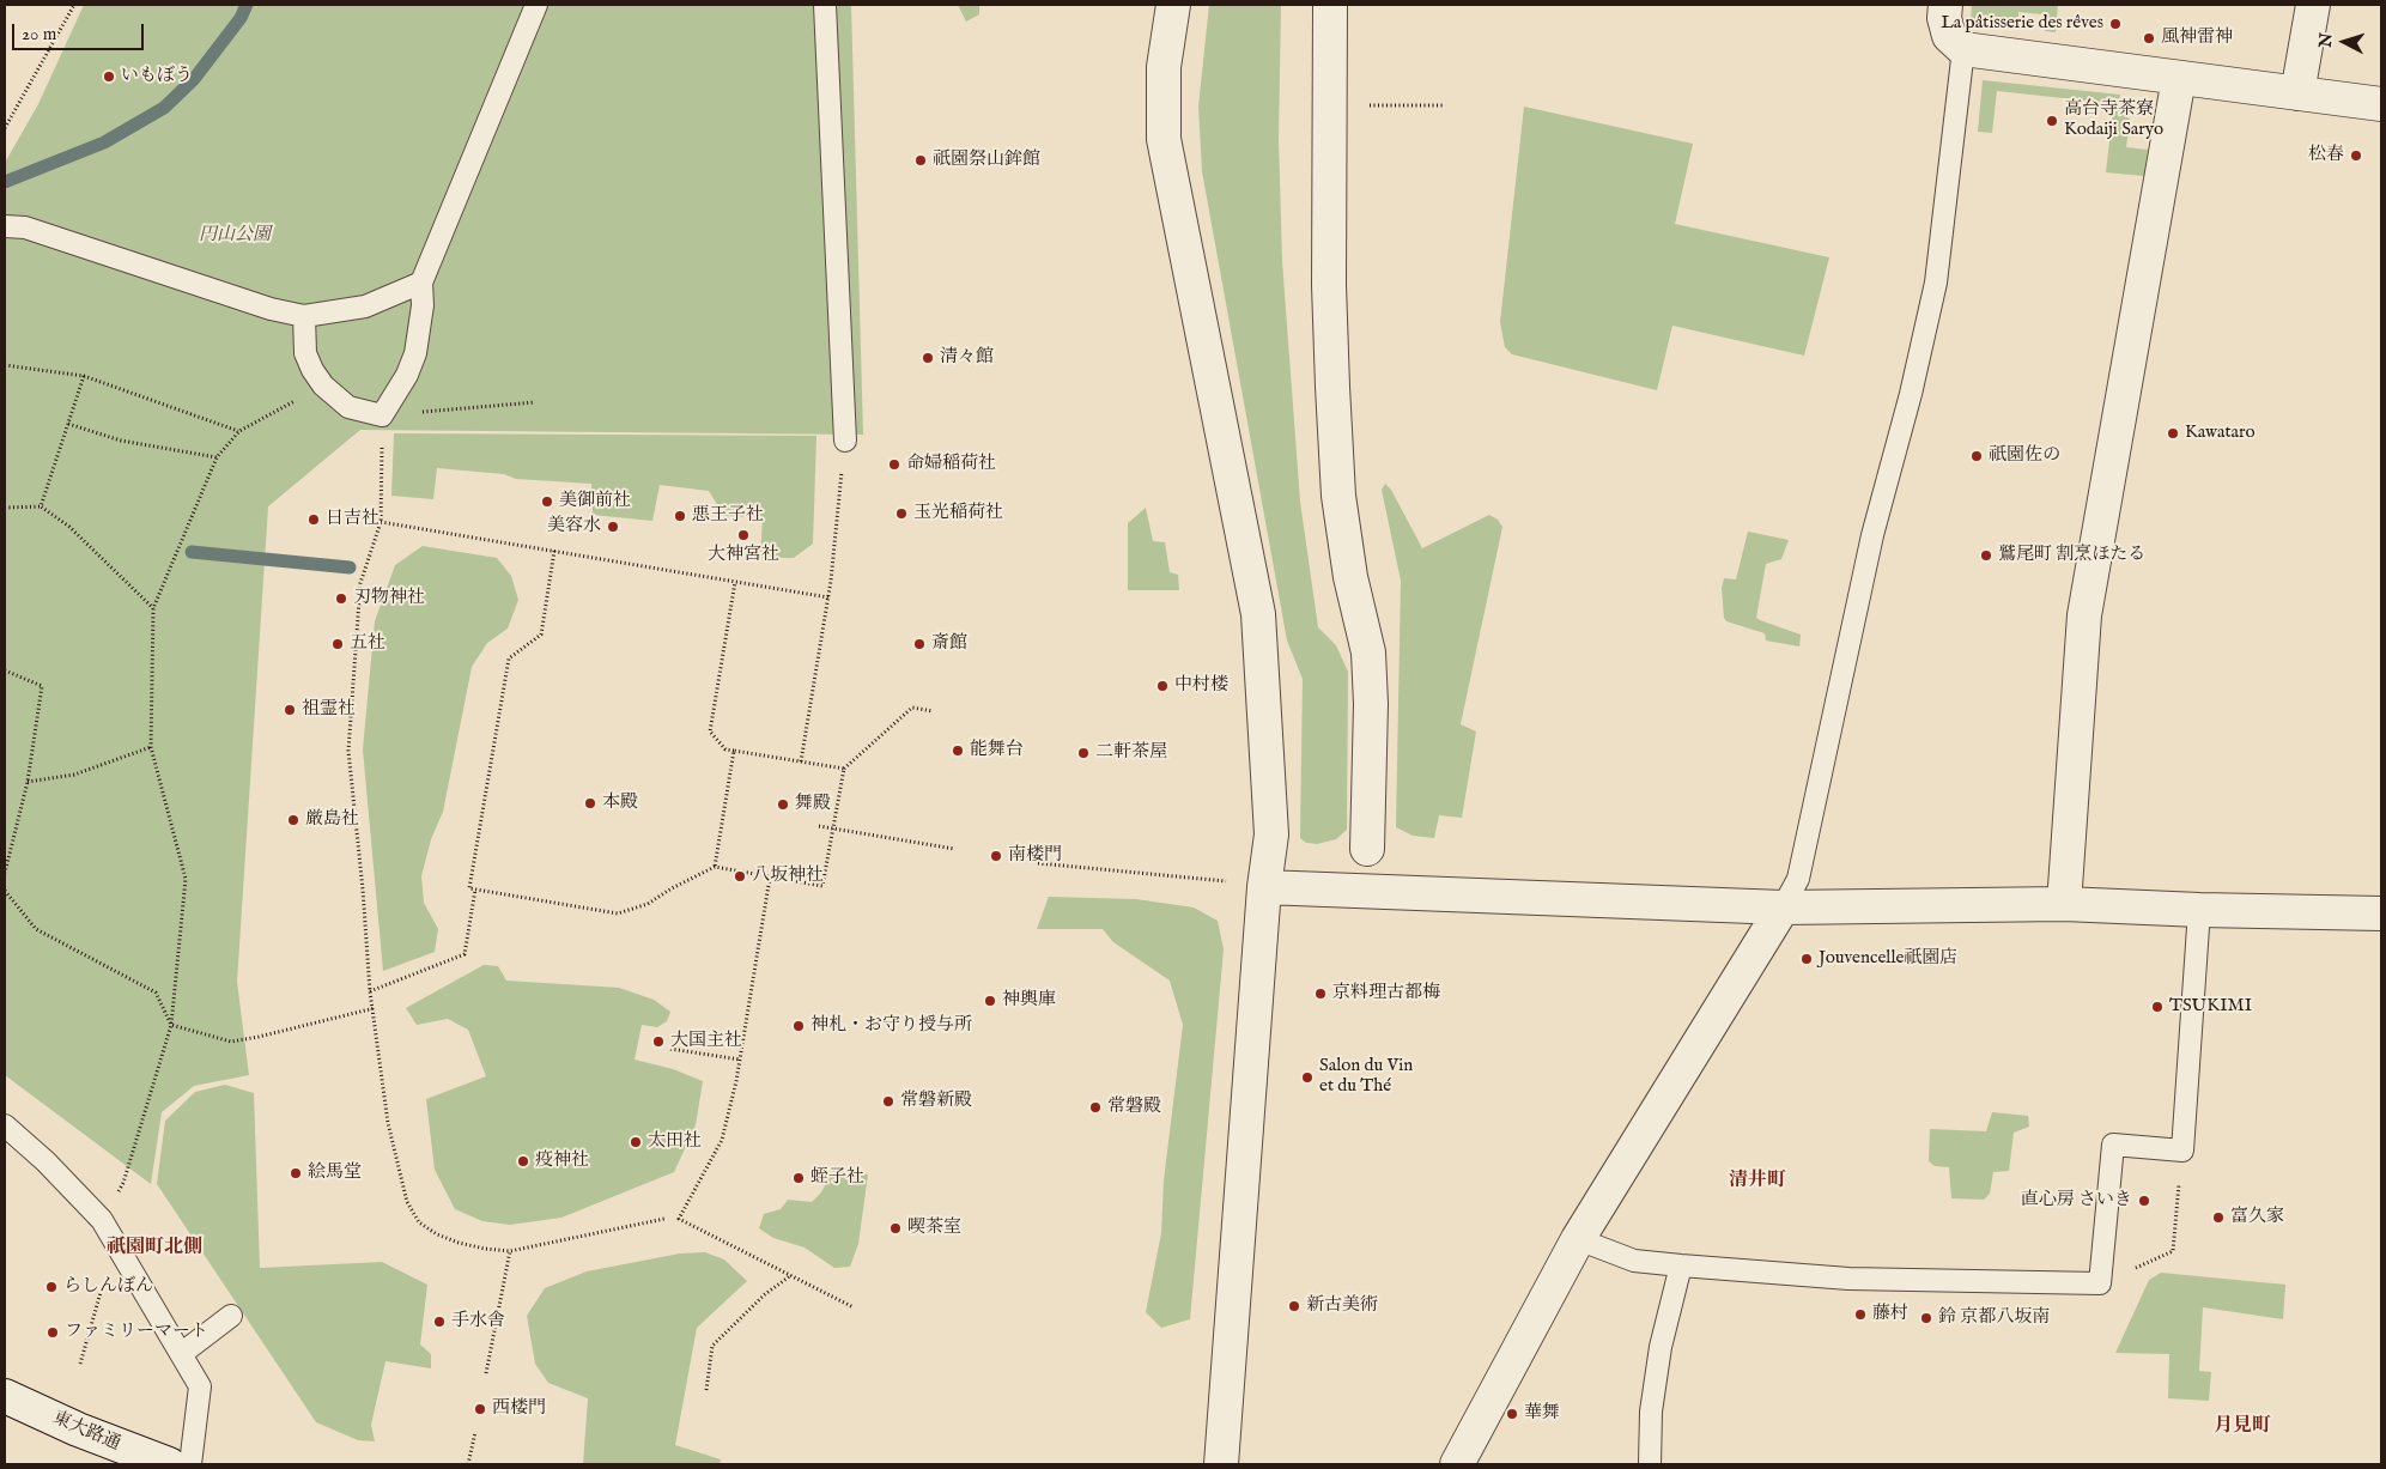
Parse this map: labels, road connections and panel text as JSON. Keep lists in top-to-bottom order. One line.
{"streets":{"street":["東大路通"]},"districts":["清井町","祇園町北側","月見町"],"parks":["円山公園"],"places":["La pâtisserie des rêves","風神雷神","いもぼう","高台寺茶寮 Kodaiji Saryo","松春","祇園祭山鉾館","清々館","Kawataro","祇園佐の","命婦稲荷社","美御前社","玉光稲荷社","悪王子社","日吉社","美容水","大神宮社","鷲尾町 割烹ほたる","刃物神社","五社","斎館","中村楼","祖霊社","能舞台","二軒茶屋","本殿","舞殿","厳島社","南楼門","八坂神社","Jouvencelle祇園店","京料理古都梅","神輿庫","TSUKIMI","神札・お守り授与所","大国主社","Salon du Vin et du Thé","常磐新殿","常磐殿","太田社","疫神社","絵馬堂","蛭子社","直心房 さいき","富久家","喫茶室","らしんぼん","新古美術","藤村","鈴 京都八坂南","手水舎","ファミリーマート","西楼門","華舞"],"scale_bar":"20 m","north":"left"}
